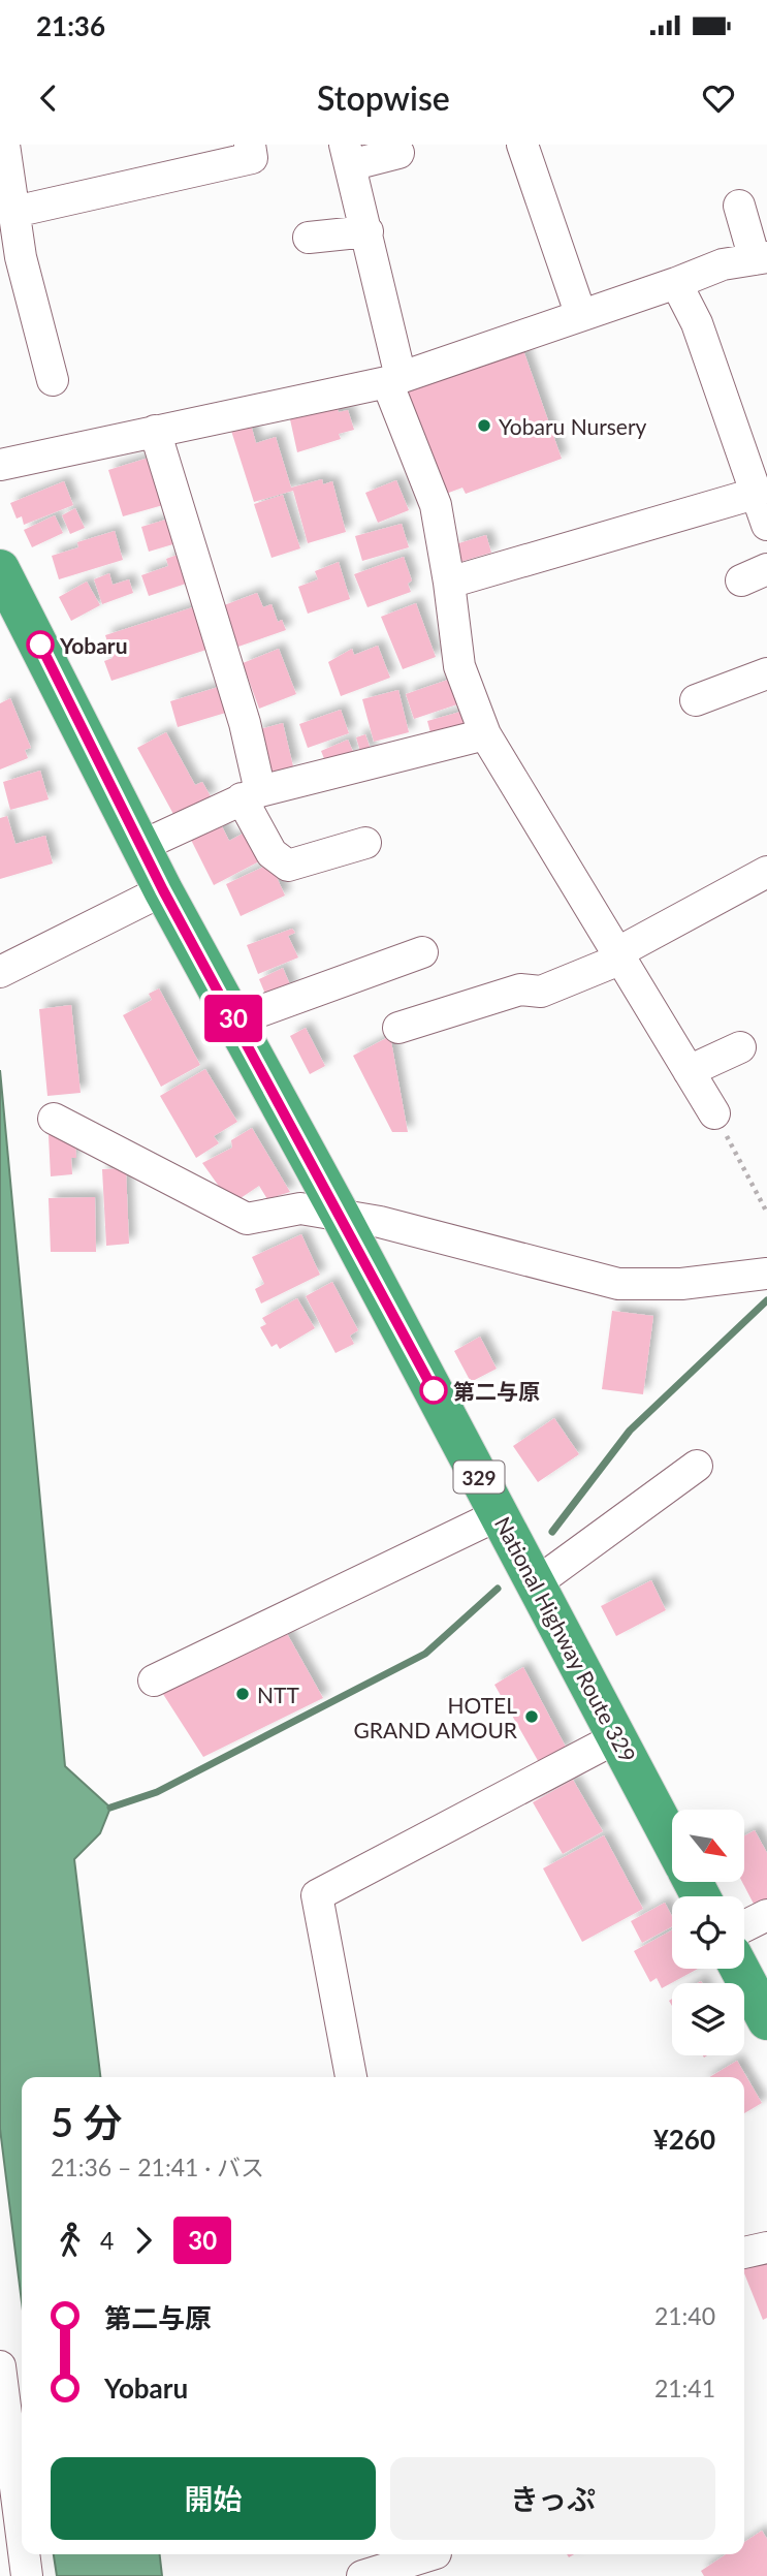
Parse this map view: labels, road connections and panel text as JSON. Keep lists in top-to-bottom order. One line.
{"streets":{"highway":["329","National Highway Route 329"]},"places":["Yobaru Nursery","Yobaru","第二与原","NTT","HOTEL GRAND AMOUR"],"lines":["bus line 30"],"north":"bottom right","page":{"status":"21:36","header":"Stopwise","on_map":"30","heading":["5 分","21:36 – 21:41 · バス","¥260"],"legs":["4","30"],"list":[{"name":"第二与原","value":"21:40"},{"name":"Yobaru","value":"21:41"}],"buttons":["開始","きっぷ"]}}
